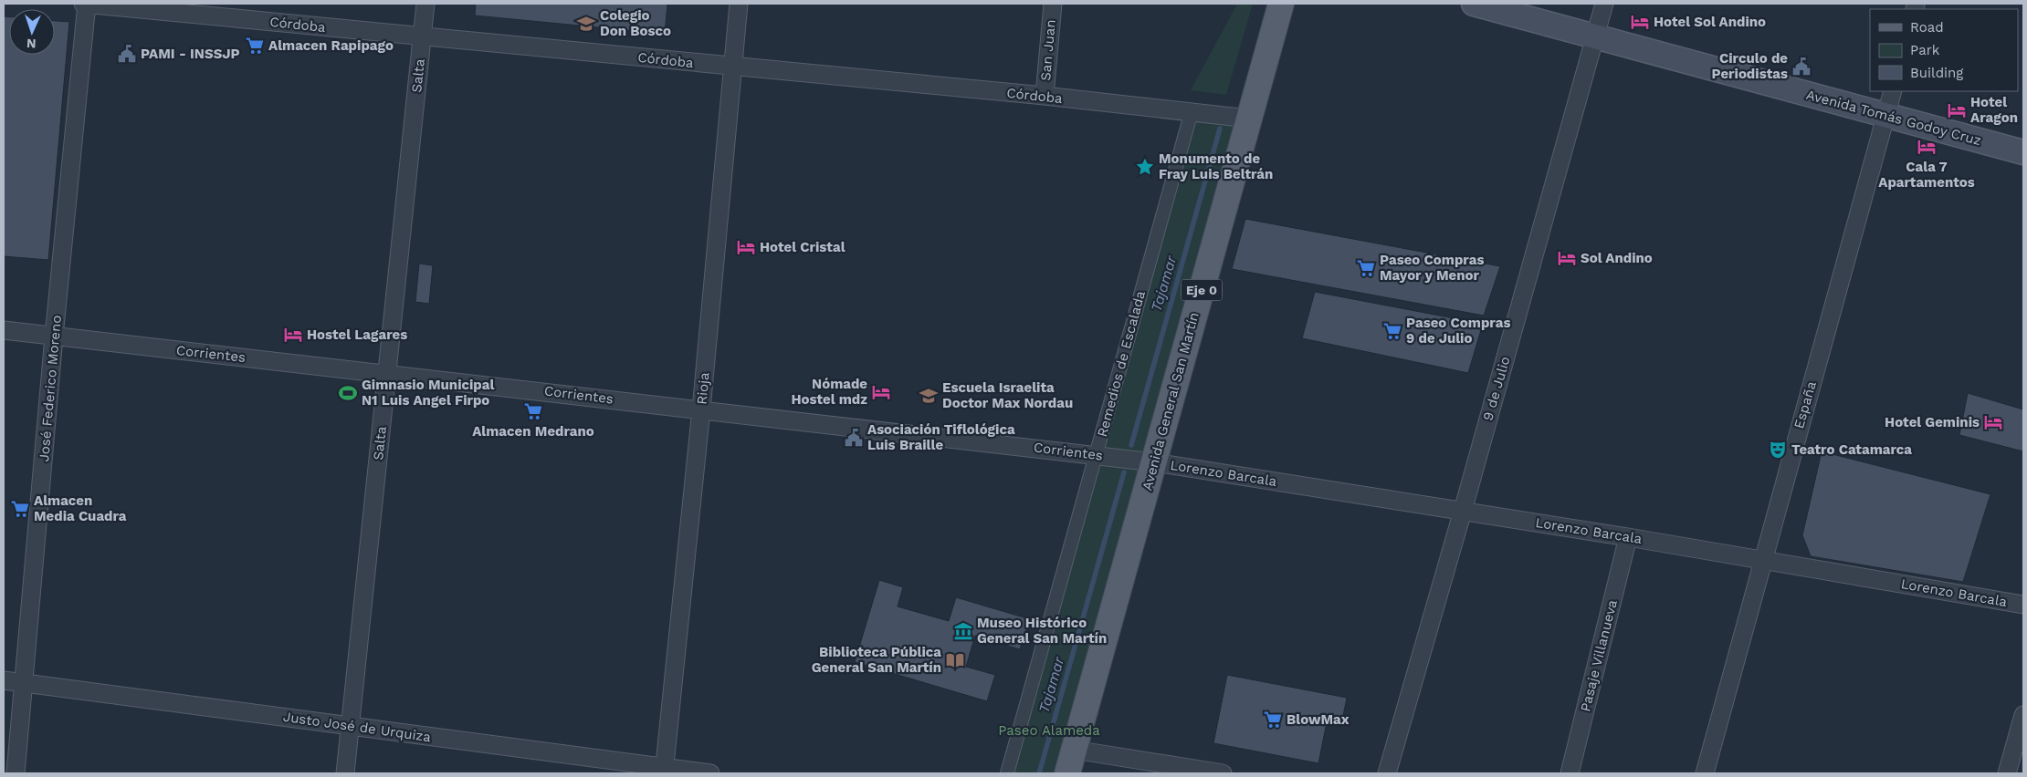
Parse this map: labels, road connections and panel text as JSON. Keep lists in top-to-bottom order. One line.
{"streets":{"main road":["Avenida Tomás Godoy Cruz","Eje 0","Avenida General San Martín"],"street":["Córdoba","San Juan","Salta","Corrientes","Remedios de Escalada","José Federico Moreno","Rioja","9 de Julio","España","Lorenzo Barcala","Pasaje Villanueva","Justo José de Urquiza"]},"crossings":[["Córdoba","San Juan"],["Córdoba","Salta"],["Córdoba","Remedios de Escalada"],["Córdoba","José Federico Moreno"],["Córdoba","Rioja"],["Córdoba","Avenida General San Martín"],["Salta","Corrientes"],["Salta","Justo José de Urquiza"],["Avenida Tomás Godoy Cruz","9 de Julio"],["Avenida Tomás Godoy Cruz","España"],["Corrientes","Remedios de Escalada"],["Corrientes","José Federico Moreno"],["Corrientes","Rioja"],["Corrientes","Avenida General San Martín"],["Corrientes","Lorenzo Barcala"],["José Federico Moreno","Justo José de Urquiza"],["Rioja","Justo José de Urquiza"],["9 de Julio","Lorenzo Barcala"],["Avenida General San Martín","Lorenzo Barcala"],["España","Lorenzo Barcala"],["Lorenzo Barcala","Pasaje Villanueva"]],"water":["Tajamar"],"parks":["Paseo Alameda"],"places":{"hotel":["Hotel Sol Andino","Hotel Aragon","Cala 7 Apartamentos","Hotel Cristal","Sol Andino","Hostel Lagares","Nómade Hostel mdz","Hotel Geminis"],"school or university":["Colegio Don Bosco","Escuela Israelita Doctor Max Nordau"],"supermarket":["Almacen Rapipago","Paseo Compras Mayor y Menor","Paseo Compras 9 de Julio","Almacen Medrano","Almacen Media Cuadra","BlowMax"],"public building":["PAMI - INSSJP","Circulo de Periodistas","Asociación Tiflológica Luis Braille"],"place":["Monumento de Fray Luis Beltrán"],"sports":["Gimnasio Municipal N1 Luis Angel Firpo"],"theatre":["Teatro Catamarca"],"museum":["Museo Histórico General San Martín"],"library":["Biblioteca Pública General San Martín"]},"legend":["Road","Park","Building"],"north":"bottom"}
